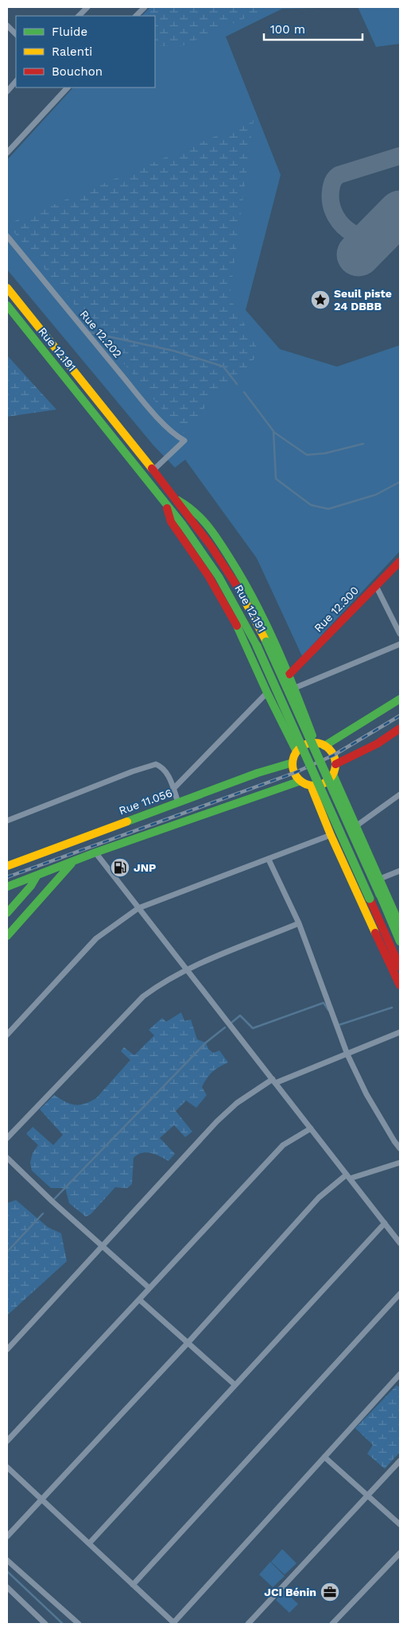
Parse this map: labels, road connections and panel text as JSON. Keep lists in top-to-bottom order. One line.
{"streets":{"main road":["Rue 12.191","Rue 12.300","Rue 11.056"],"street":["Rue 12.202"]},"crossings":[["Rue 12.202","Rue 12.191"]],"places":{"place":["Seuil piste 24 DBBB"],"fuel station":["JNP"],"office":["JCI Bénin"]},"legend":["Fluide","Ralenti","Bouchon"],"scale_bar":"100 m"}
